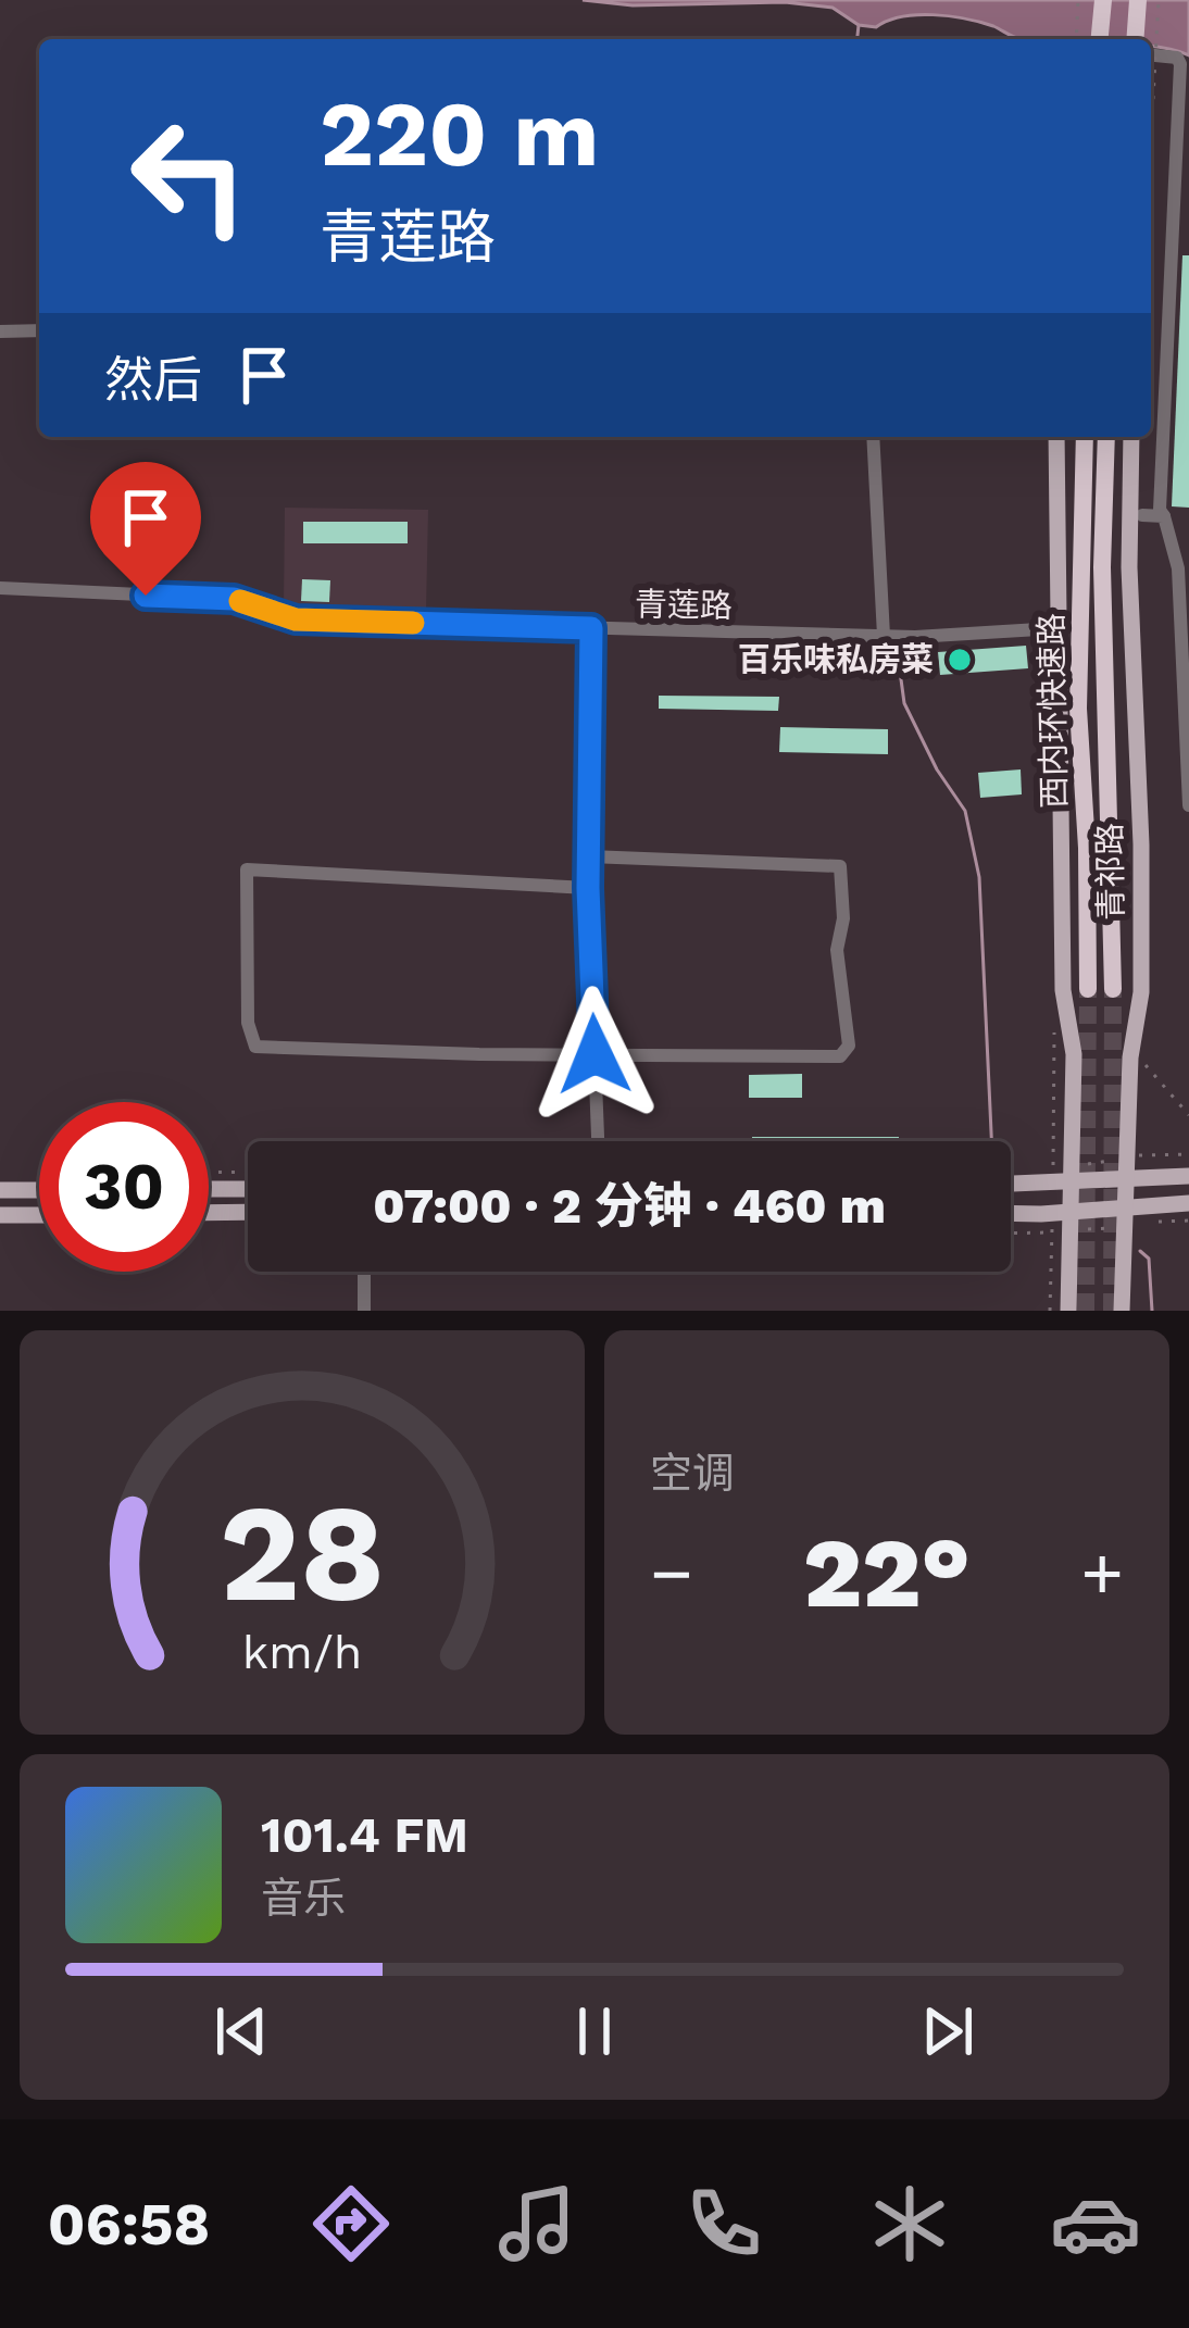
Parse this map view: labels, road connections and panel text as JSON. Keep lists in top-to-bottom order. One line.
{"streets":{"highway":["西内环快速路"],"main road":["青祁路"],"street":["青莲路"]},"crossings":[["青莲路","青祁路"]],"places":["百乐味私房菜"],"page":{"turn":["220 m","青莲路"],"then":"然后","limit":"30","trip":"07:00 · 2 分钟 · 460 m","tile":"空调","heat":["−","22°","+"],"song":["101.4 FM","音乐"],"tabs":"06:58","gauge":["28","km/h"]}}
